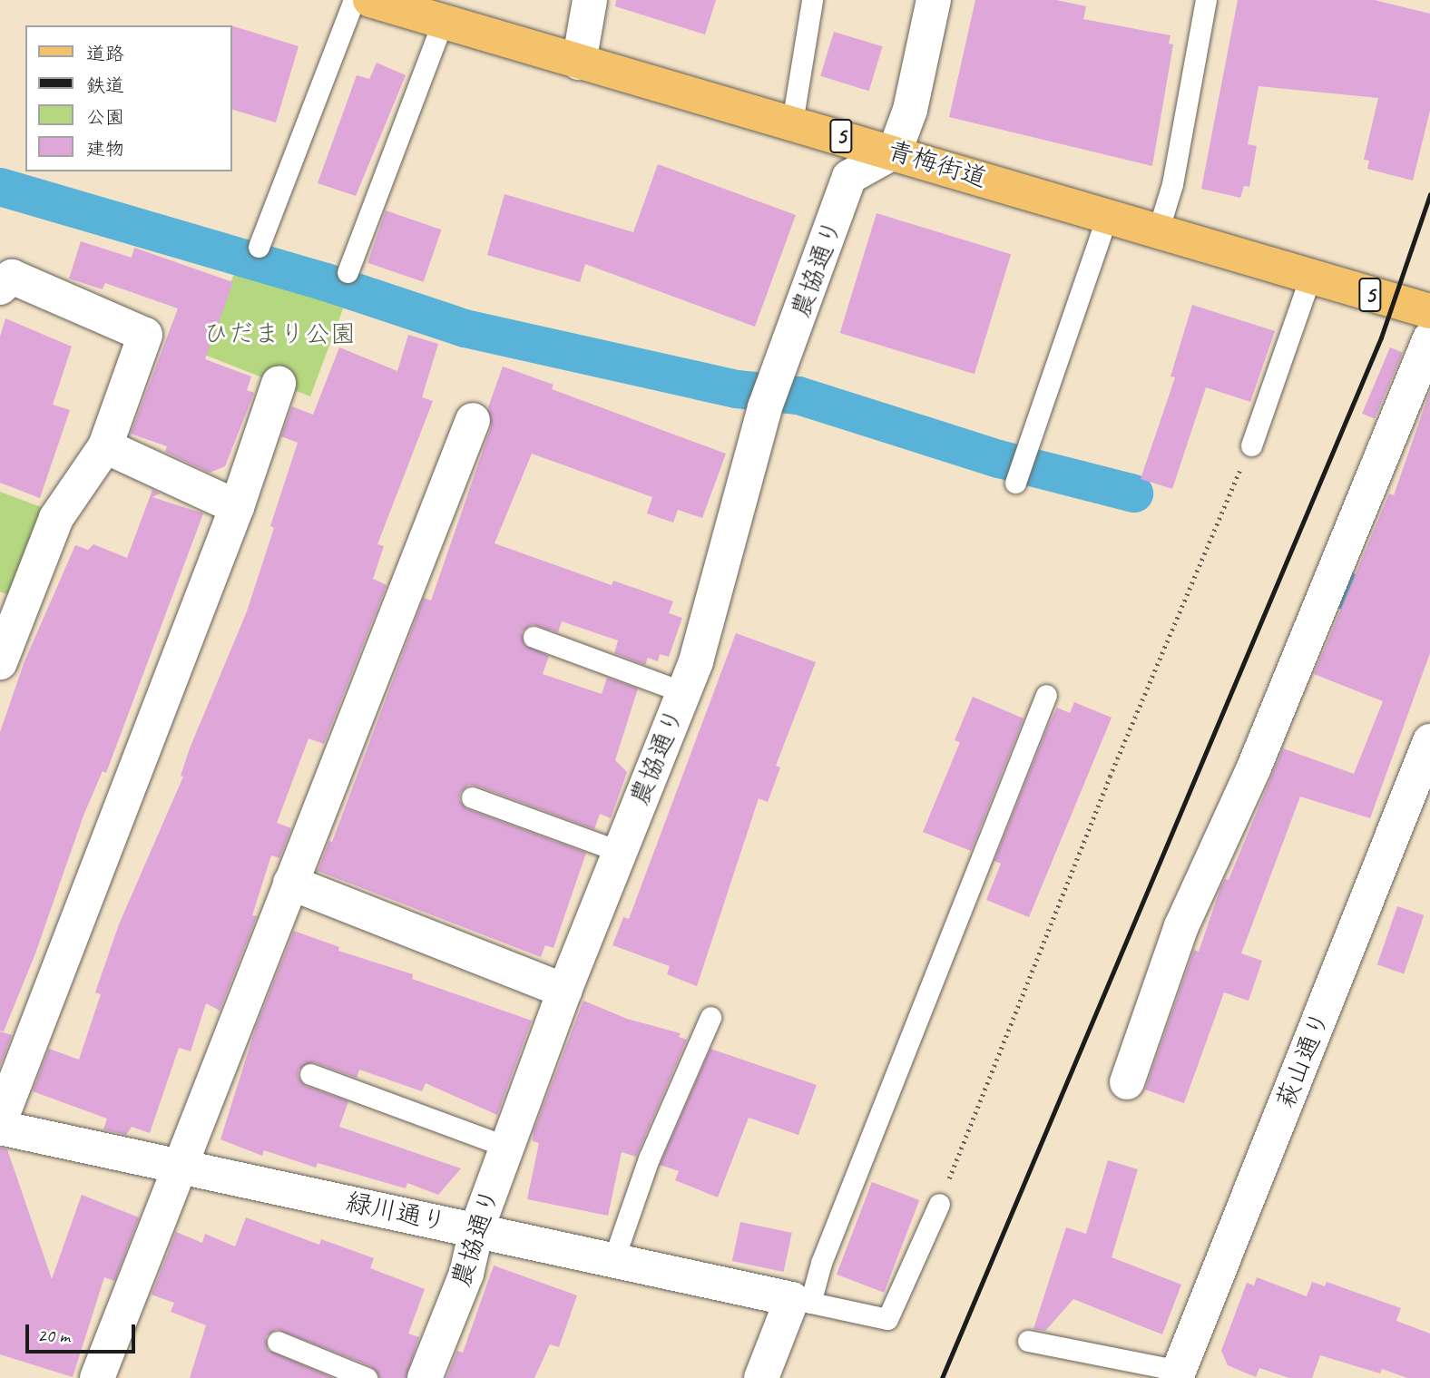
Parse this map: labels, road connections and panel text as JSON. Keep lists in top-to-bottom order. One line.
{"streets":{"main road":["5","青梅街道"],"street":["農協通り","萩山通り","緑川通り"]},"crossings":[["青梅街道","農協通り"],["農協通り","緑川通り"]],"parks":["ひだまり公園"],"legend":["道路","鉄道","公園","建物"],"scale_bar":"20 m"}
